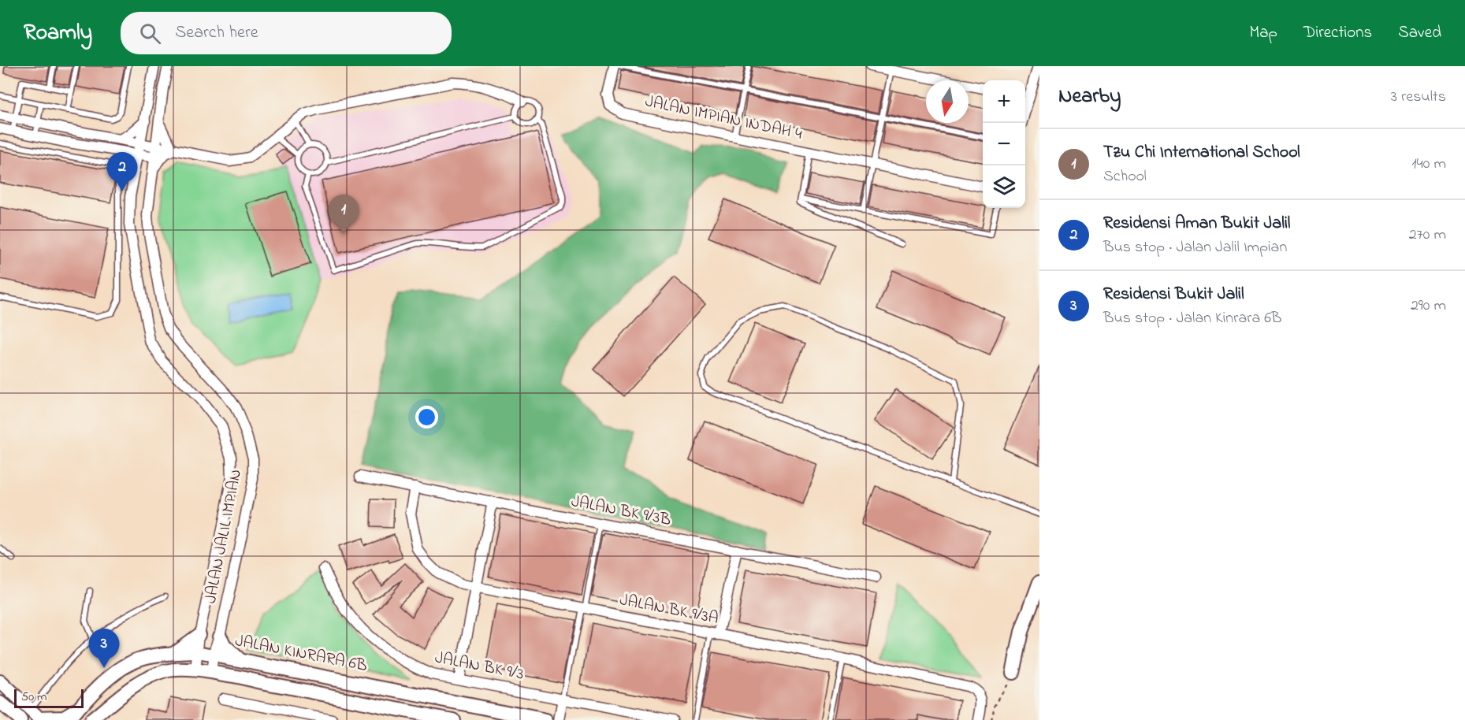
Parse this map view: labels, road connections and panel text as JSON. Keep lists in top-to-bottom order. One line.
{"streets":{"street":["JALAN IMPIAN INDAH 4","JALAN BK 9/3B","JALAN JALIL IMPIAN","JALAN BK 9/3A","JALAN KINRARA 6B","JALAN BK 9/3"]},"crossings":[["JALAN BK 9/3B","JALAN BK 9/3A"],["JALAN JALIL IMPIAN","JALAN KINRARA 6B"]],"scale_bar":"50 m","north":"bottom","page":{"header":"Roamly","search":"Search here","nav":["Map","Directions","Saved"],"heading":["Nearby","3 results"],"map_buttons":["+","−"],"list":[{"mark":"1","name":"Tzu Chi International School","note":"School","value":"140 m"},{"mark":"2","name":"Residensi Aman Bukit Jalil","note":"Bus stop · Jalan Jalil Impian","value":"270 m"},{"mark":"3","name":"Residensi Bukit Jalil","note":"Bus stop · Jalan Kinrara 6B","value":"290 m"}],"pins":["2","1","3"],"scale":"50 m"}}
